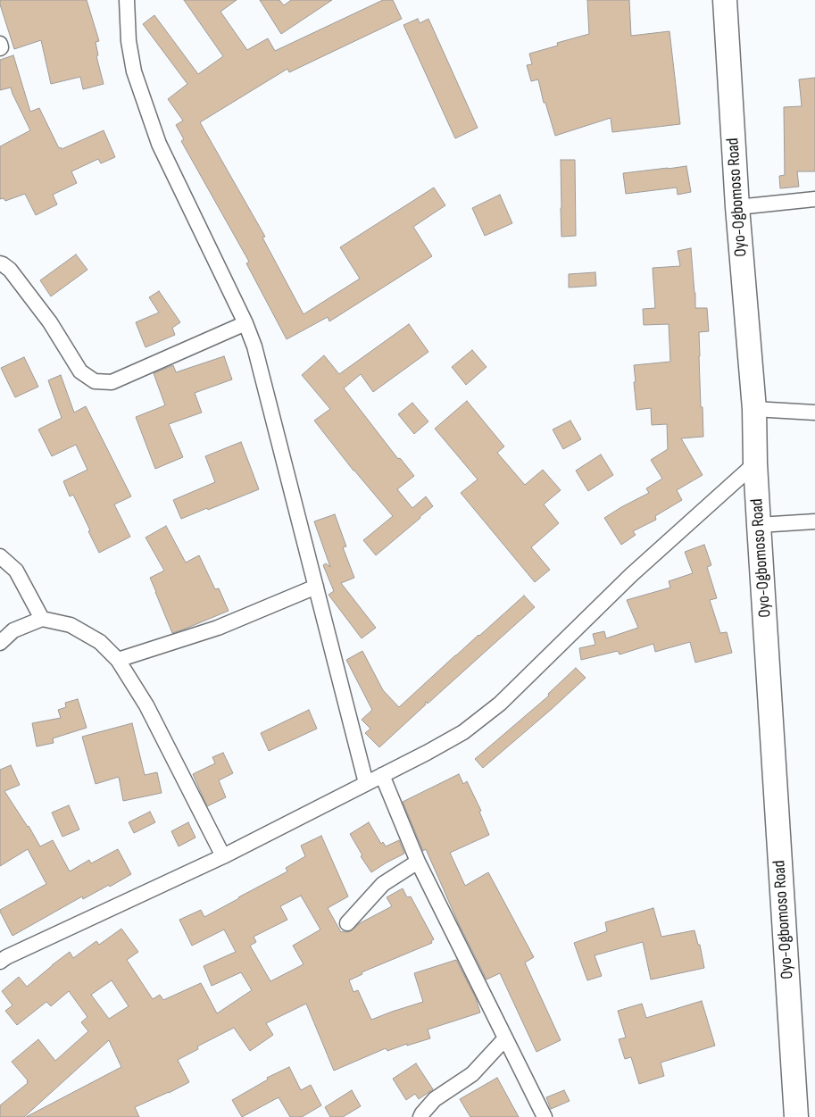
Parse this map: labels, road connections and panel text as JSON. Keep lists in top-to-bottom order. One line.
{"streets":{"highway":["Oyo-Ogbomoso Road"]}}
